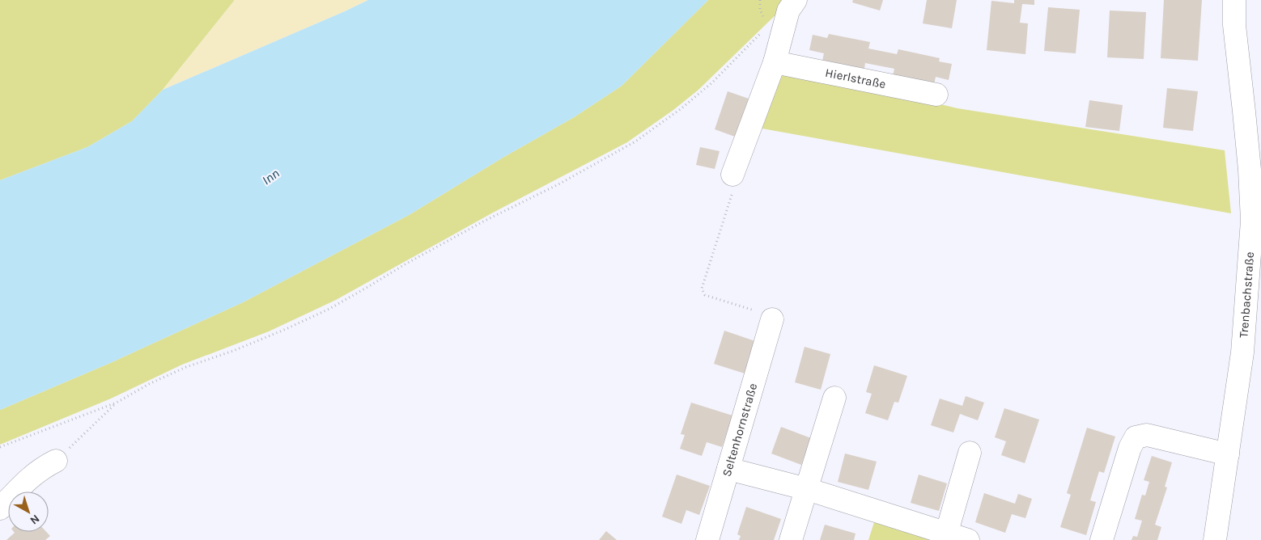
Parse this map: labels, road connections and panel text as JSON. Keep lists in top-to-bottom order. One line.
{"streets":{"street":["Hierlstraße","Trenbachstraße","Seltenhornstraße"]},"water":["Inn"],"north":"bottom right"}
